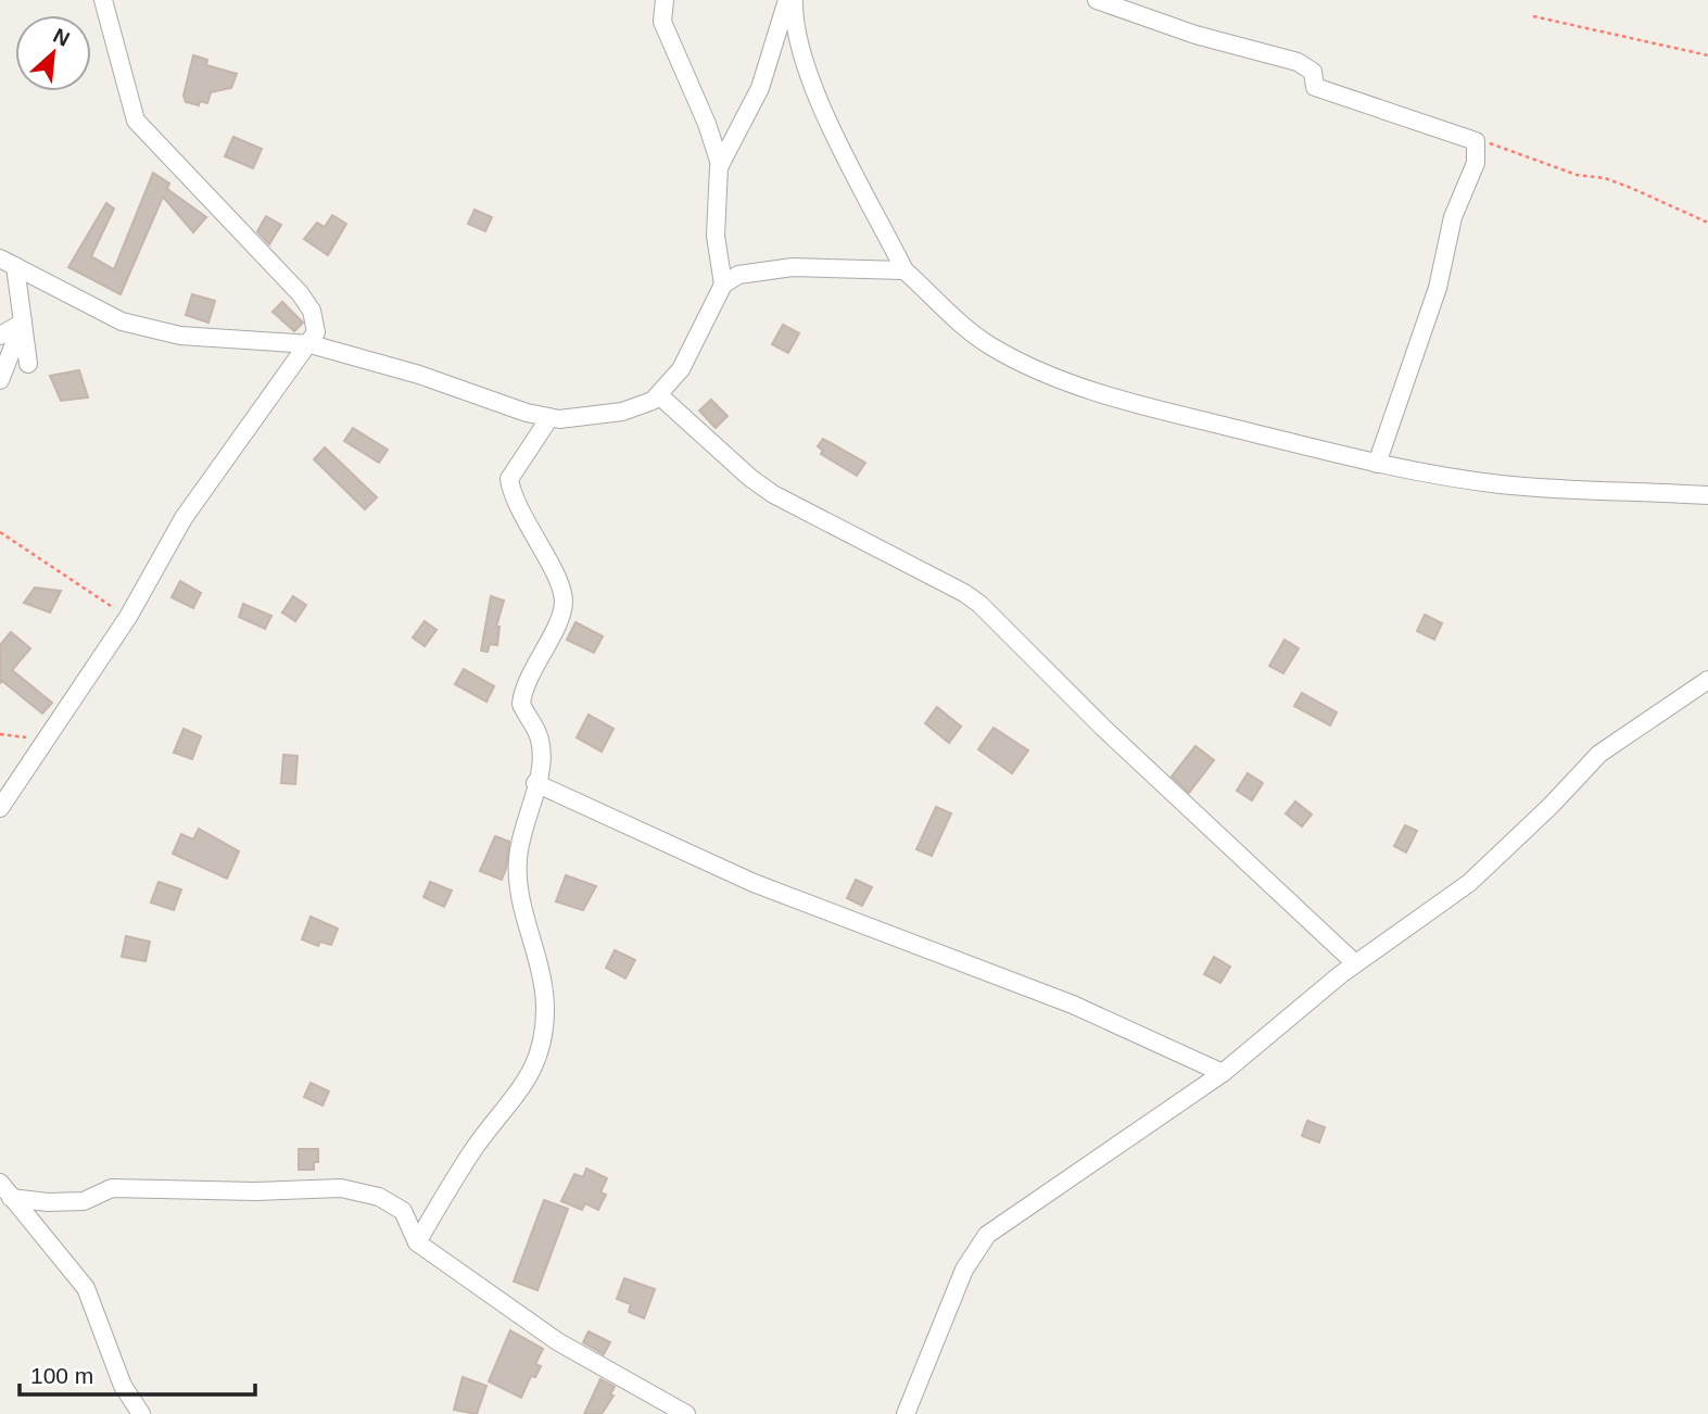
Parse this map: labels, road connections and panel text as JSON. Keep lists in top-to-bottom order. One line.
{"scale_bar":"100 m","north":"top right"}
